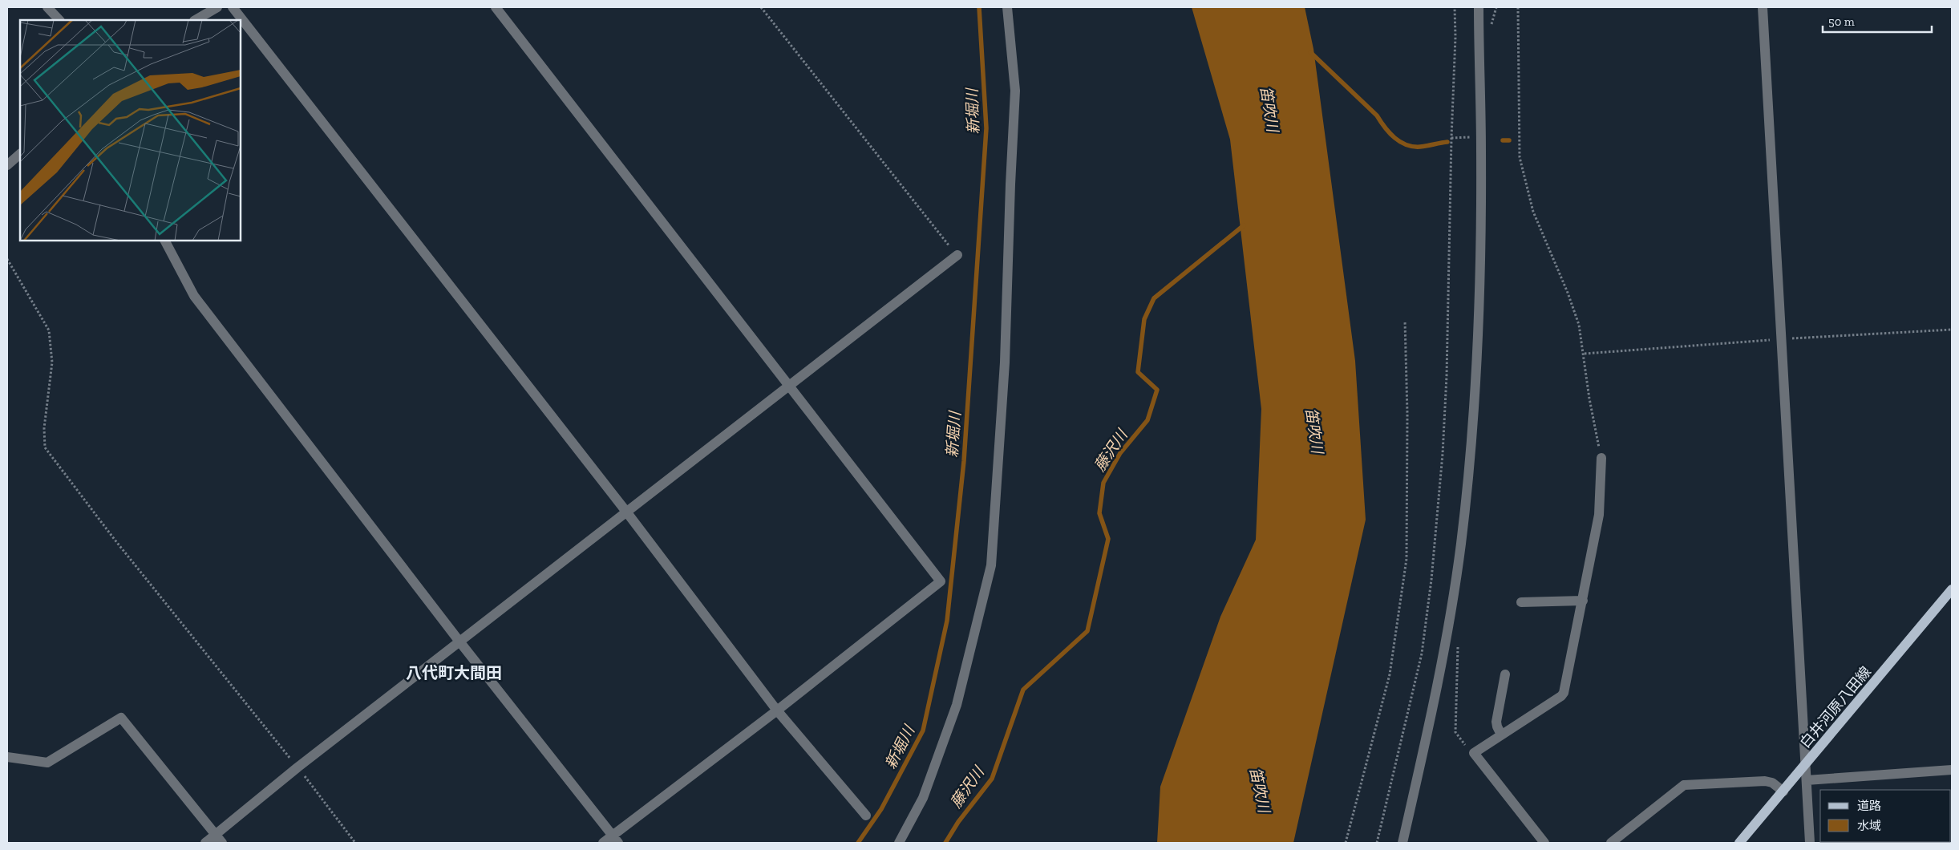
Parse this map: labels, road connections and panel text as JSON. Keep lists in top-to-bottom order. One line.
{"streets":{"main road":["白井河原八田線"]},"districts":["八代町大間田"],"water":["笛吹川","新堀川","藤沢川"],"legend":["道路","水域"],"scale_bar":"50 m"}
